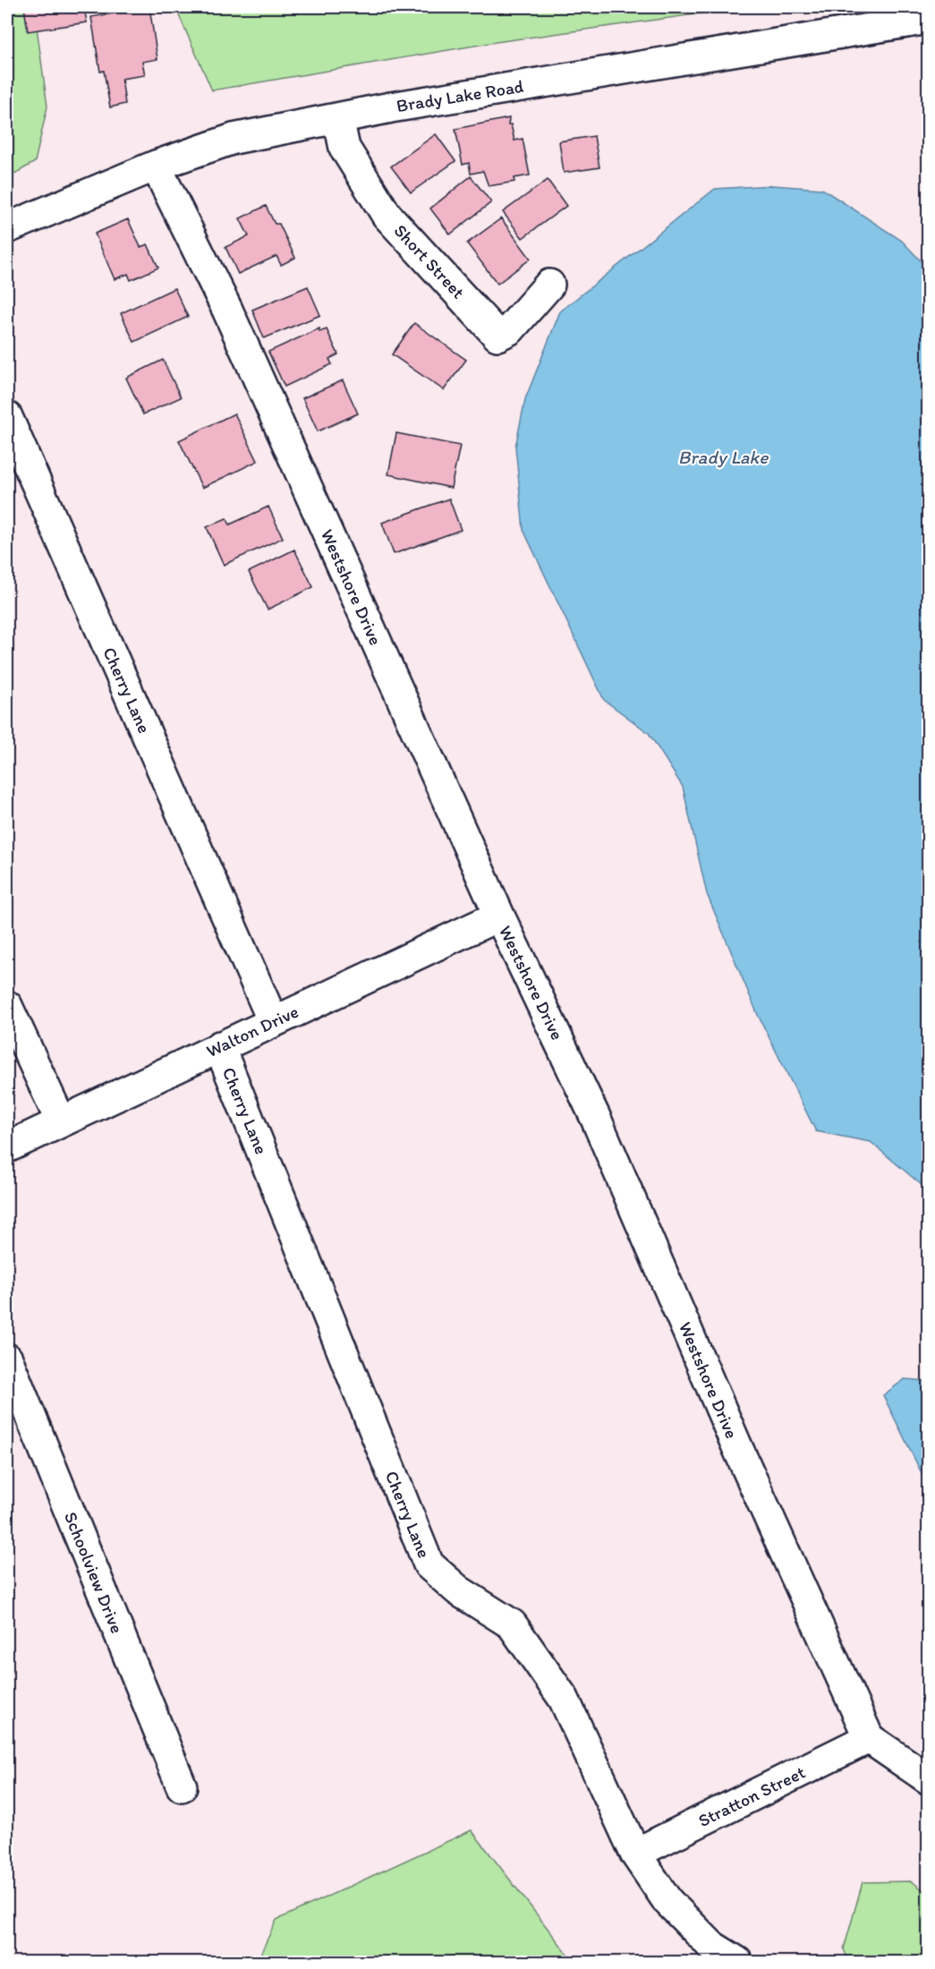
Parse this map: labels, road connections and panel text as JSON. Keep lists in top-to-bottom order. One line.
{"streets":{"street":["Brady Lake Road","Short Street","Westshore Drive","Cherry Lane","Walton Drive","Schoolview Drive","Stratton Street"]},"crossings":[["Brady Lake Road","Short Street"],["Brady Lake Road","Westshore Drive"],["Westshore Drive","Walton Drive"],["Westshore Drive","Stratton Street"],["Cherry Lane","Walton Drive"],["Cherry Lane","Stratton Street"]],"water":["Brady Lake"]}
